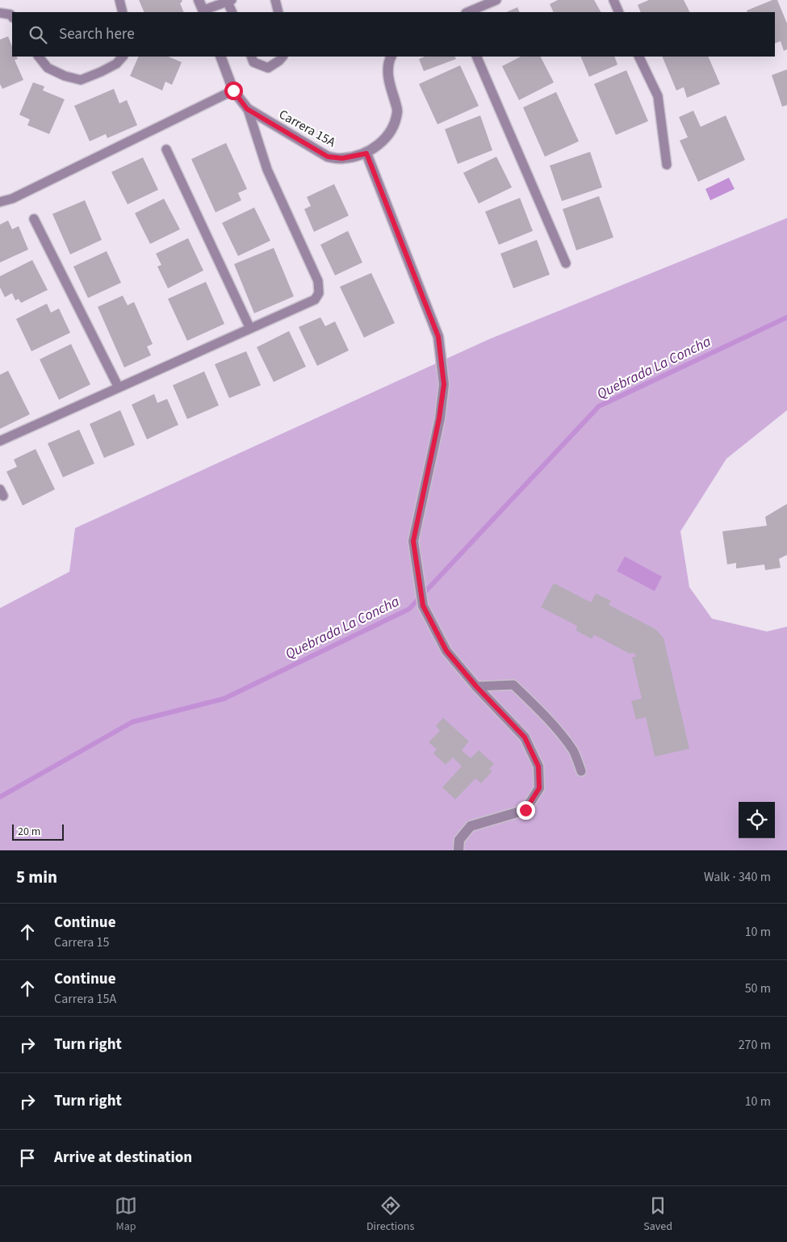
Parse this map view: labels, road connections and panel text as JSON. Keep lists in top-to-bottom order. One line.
{"streets":{"street":["Carrera 15A"]},"water":["Quebrada La Concha"],"scale_bar":"20 m","page":{"search":"Search here","scale":"20 m","heading":["5 min","Walk · 340 m"],"list":[["Continue","Carrera 15","10 m"],["Continue","Carrera 15A","50 m"],["Turn right","270 m"],["Turn right","10 m"],"Arrive at destination"],"nav":["Map","Directions","Saved"]}}
